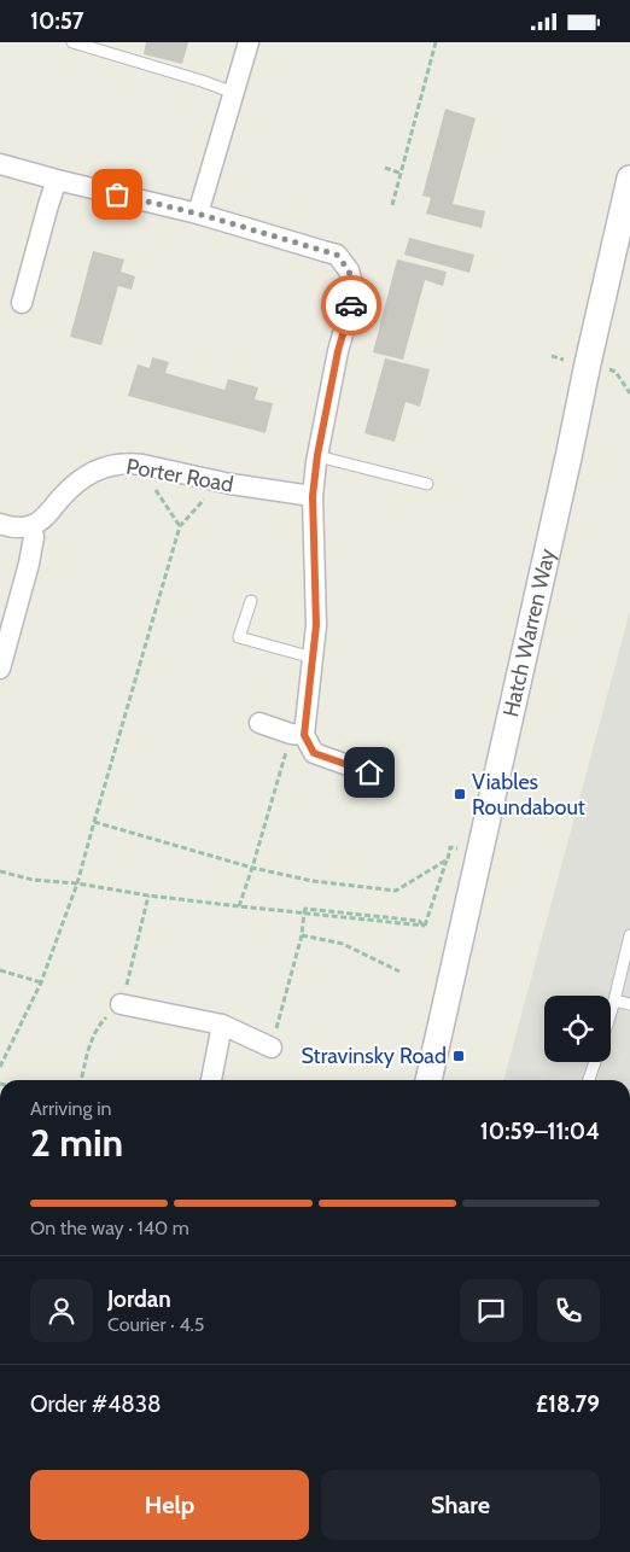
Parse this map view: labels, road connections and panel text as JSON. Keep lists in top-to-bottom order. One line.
{"streets":{"street":["Porter Road","Hatch Warren Way"]},"places":{"transit":["Viables Roundabout","Stravinsky Road"]},"page":{"status":"10:57","heading":["2 min","Arriving in","10:59–11:04"],"panel":["Jordan","Courier · 4.5","Order #4838","£18.79"],"bar":"On the way · 140 m","buttons":["Help","Share"]}}
